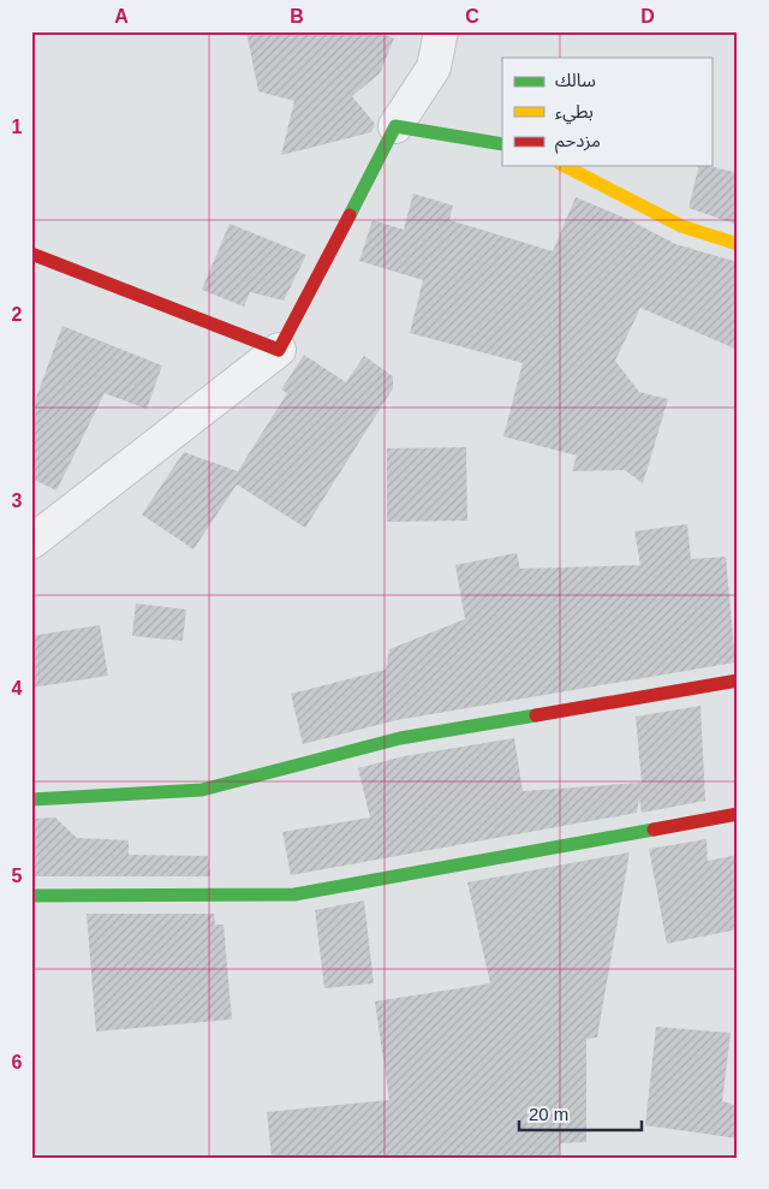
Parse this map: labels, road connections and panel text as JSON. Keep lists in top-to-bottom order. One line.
{"legend":["سالك","بطيء","مزدحم"],"scale_bar":"20 m","grid":{"columns":["A","B","C","D"],"rows":["1","2","3","4","5","6"]}}
